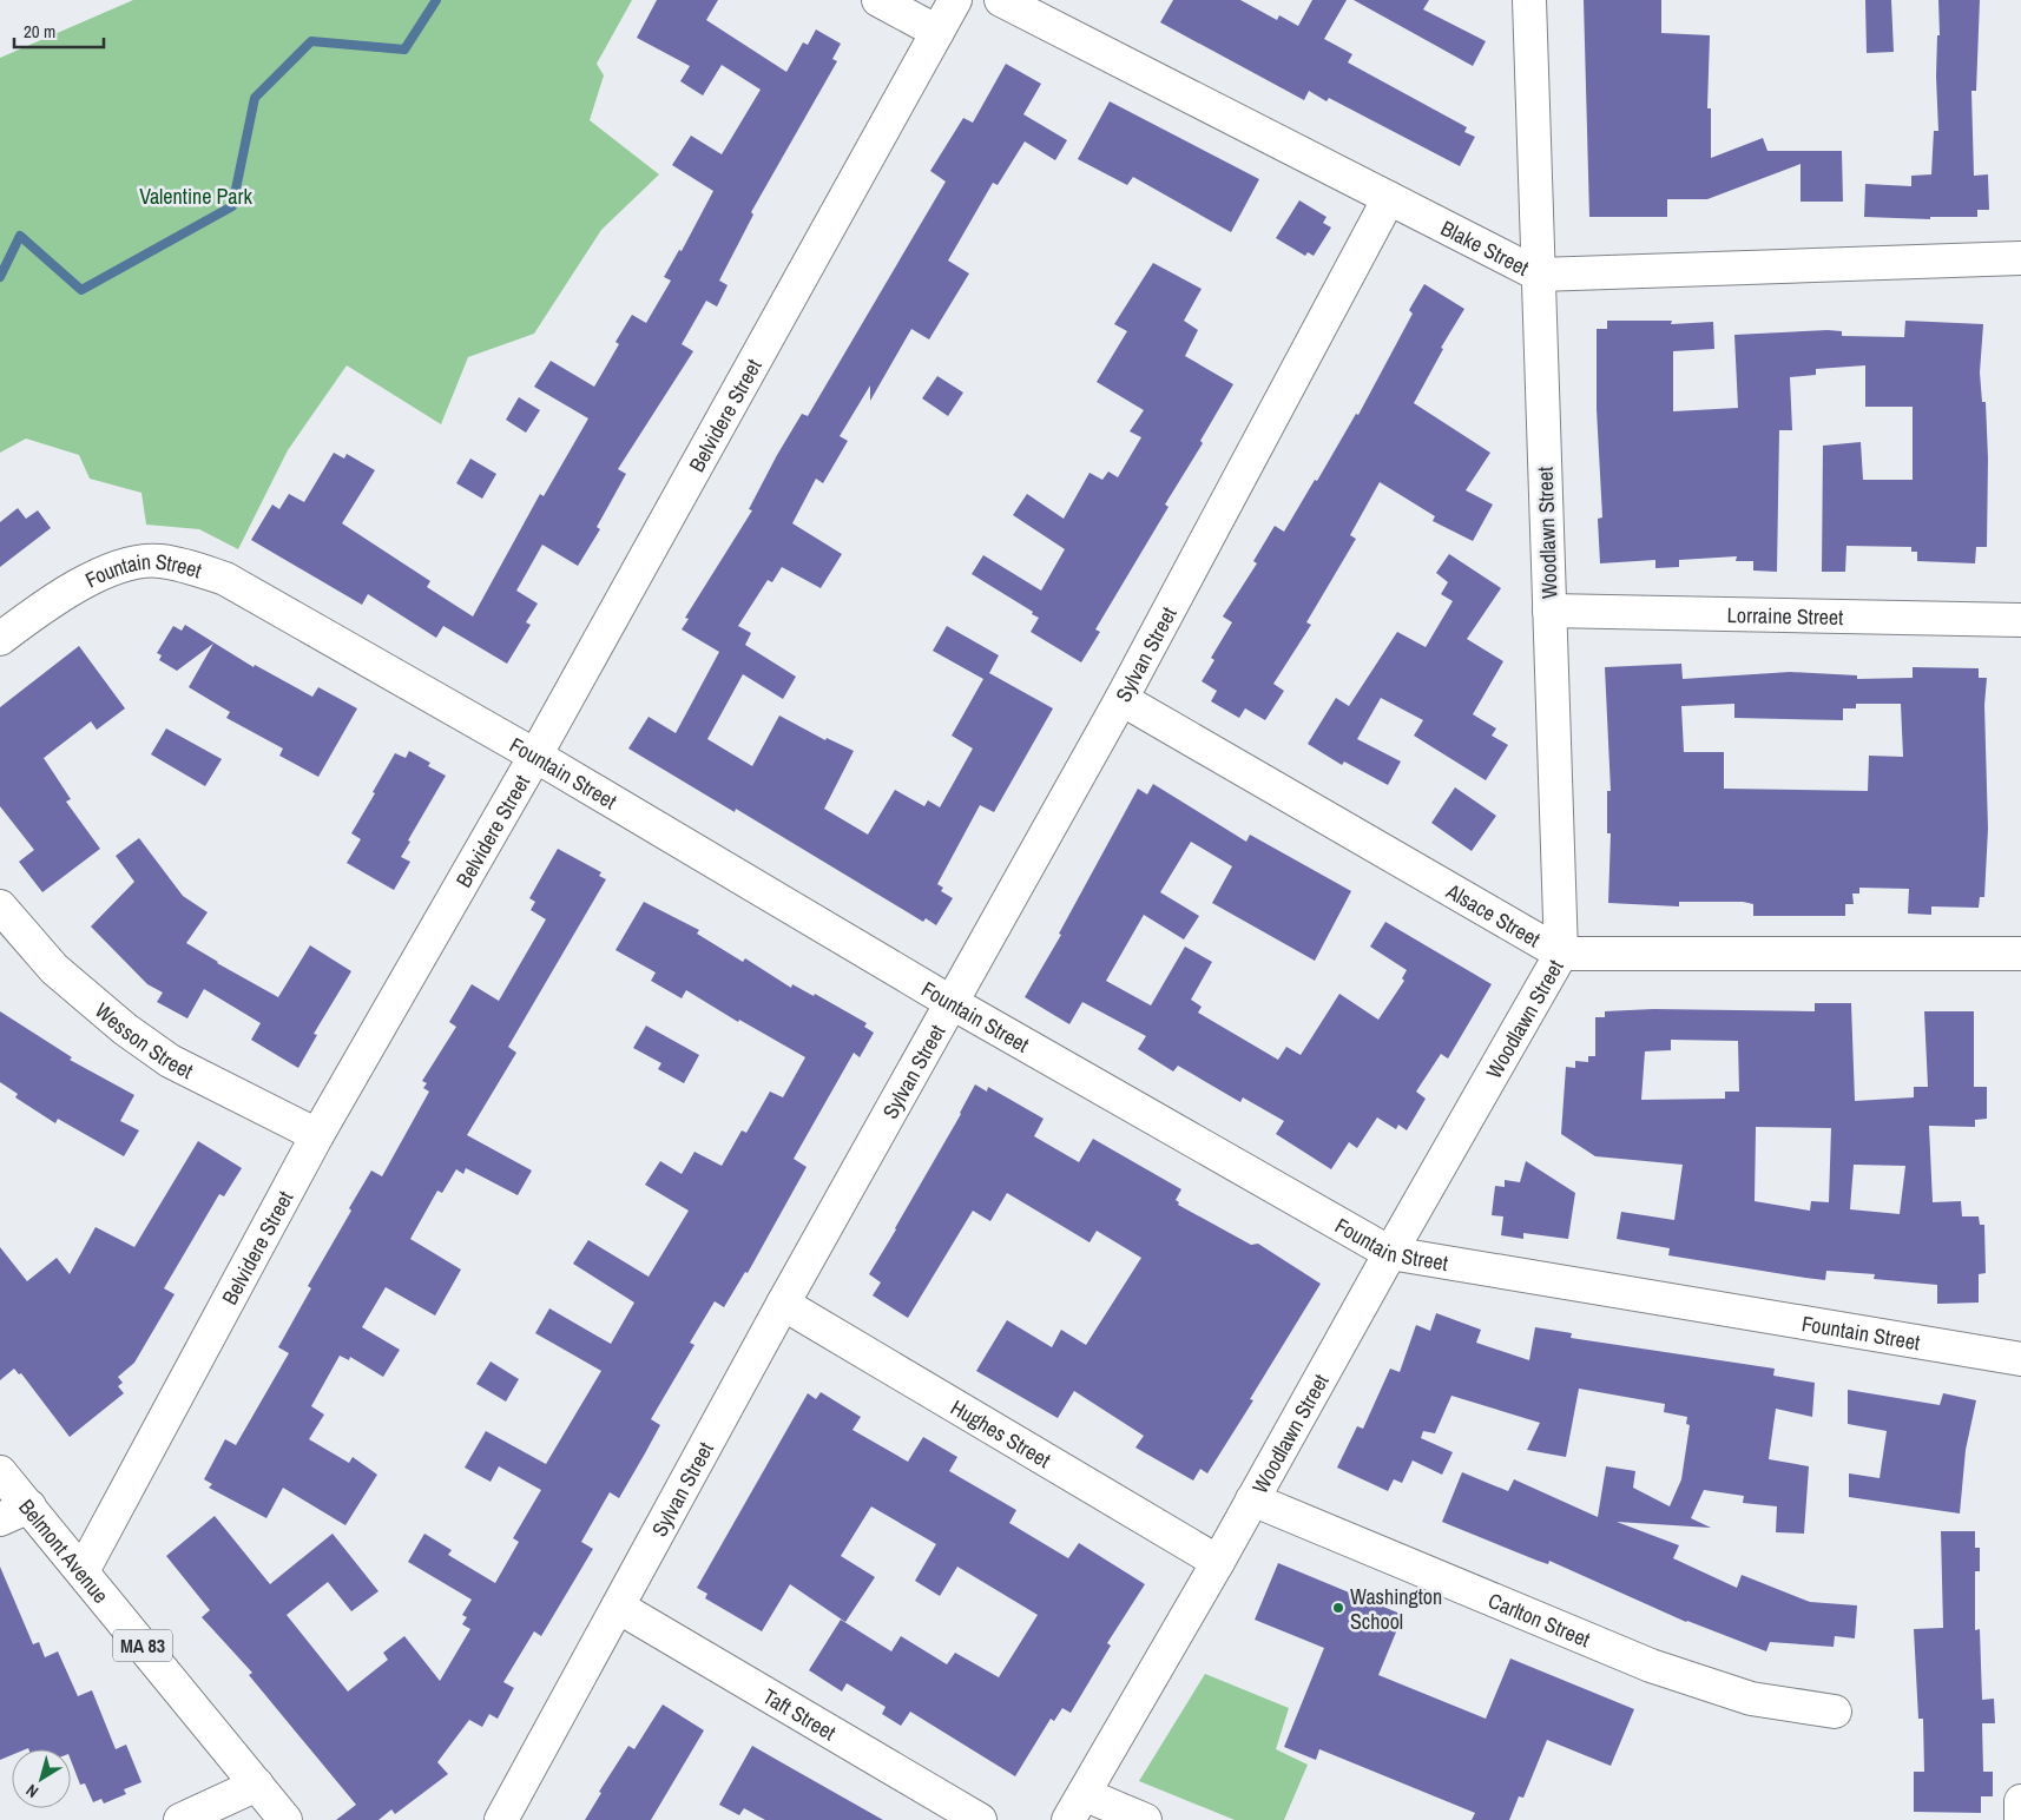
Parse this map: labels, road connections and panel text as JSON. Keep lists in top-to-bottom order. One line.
{"streets":{"street":["Blake Street","Belvidere Street","Woodlawn Street","Fountain Street","Lorraine Street","Sylvan Street","Alsace Street","Wesson Street","Hughes Street","Belmont Avenue","Carlton Street","MA 83","Taft Street"]},"crossings":[["Blake Street","Woodlawn Street"],["Blake Street","Sylvan Street"],["Belvidere Street","Fountain Street"],["Belvidere Street","Wesson Street"],["Belvidere Street","Belmont Avenue"],["Woodlawn Street","Fountain Street"],["Woodlawn Street","Lorraine Street"],["Woodlawn Street","Alsace Street"],["Woodlawn Street","Hughes Street"],["Woodlawn Street","Carlton Street"],["Fountain Street","Sylvan Street"],["Sylvan Street","Alsace Street"],["Sylvan Street","Hughes Street"],["Sylvan Street","Taft Street"]],"parks":["Valentine Park"],"places":["Washington School"],"scale_bar":"20 m","north":"bottom left"}
